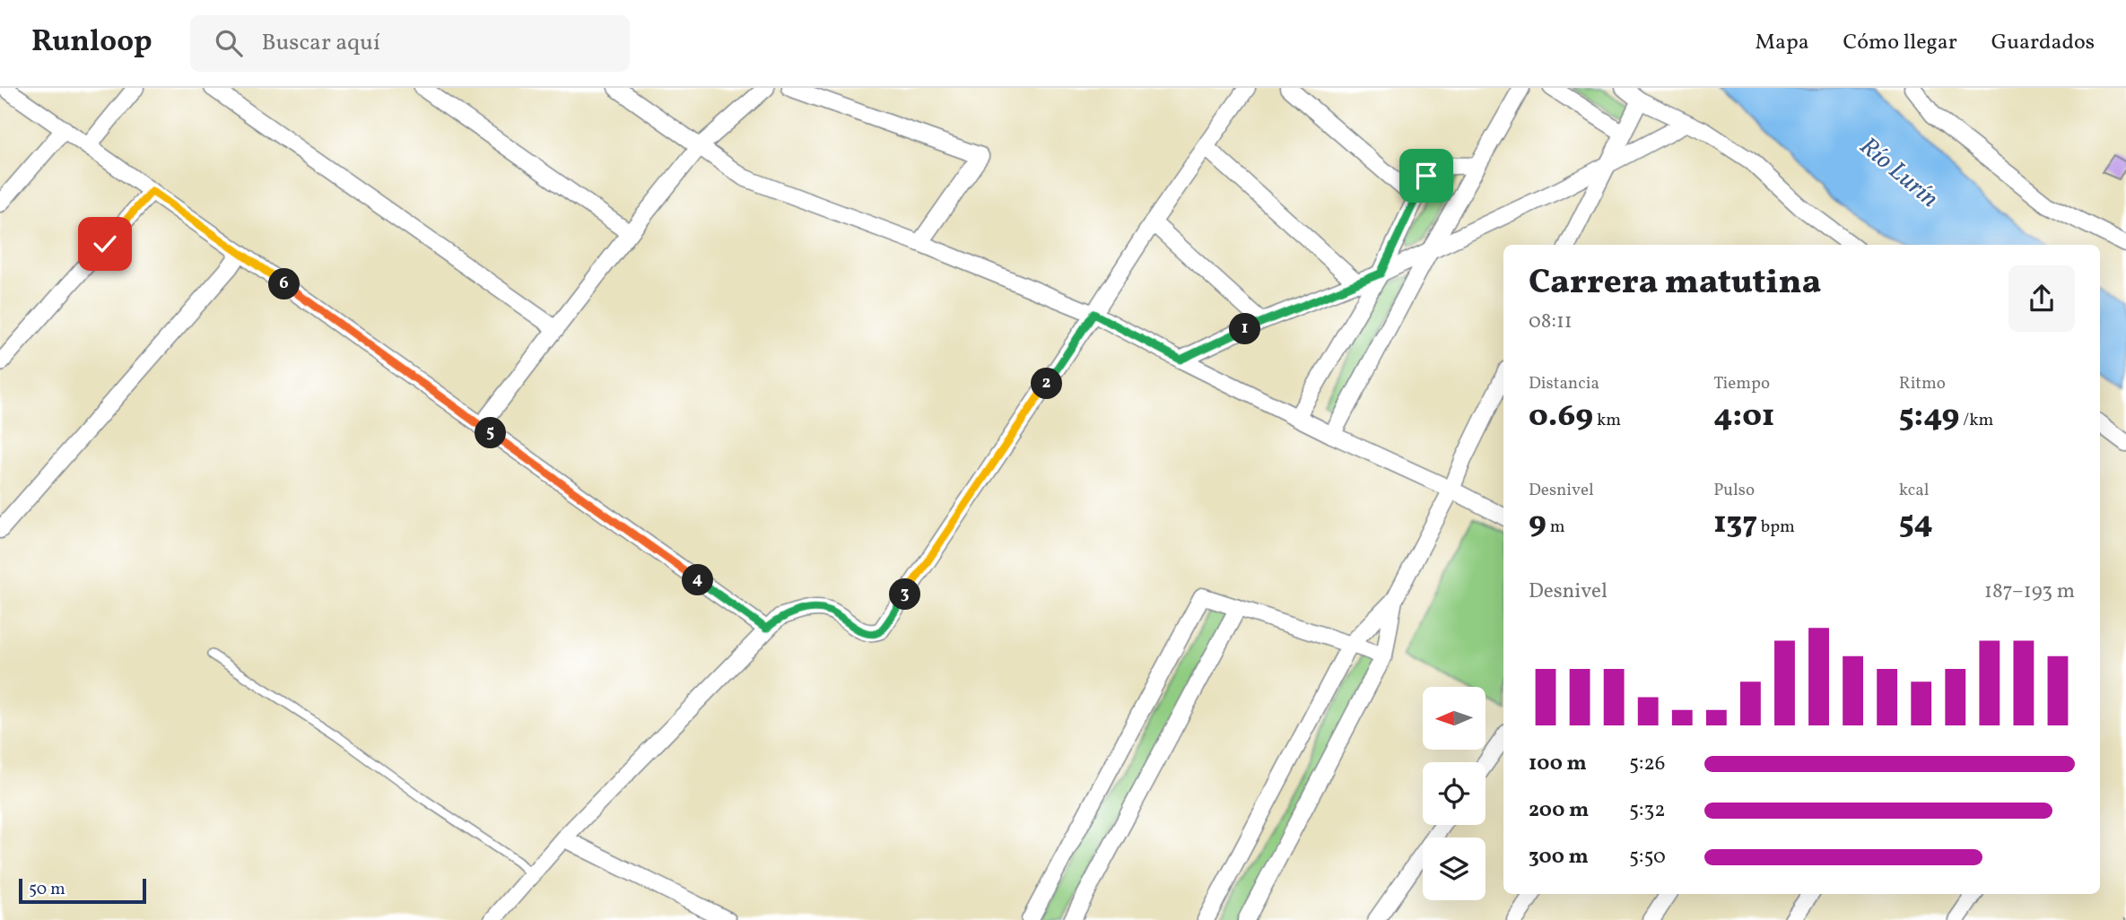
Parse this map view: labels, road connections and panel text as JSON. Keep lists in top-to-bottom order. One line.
{"water":["Río Lurín"],"scale_bar":"50 m","north":"left","page":{"header":"Runloop","search":"Buscar aquí","nav":["Mapa","Cómo llegar","Guardados"],"heading":["Carrera matutina","08:11"],"pins":["6","1","2","5","4","3"],"stats":[["Distancia","0.69 km"],["Tiempo","4:01"],["Ritmo","5:49 /km"],["Desnivel","9 m"],["Pulso","137 bpm"],["kcal","54"]],"chart":["Desnivel","187–193 m"],"list":[{"name":"100 m","note":"5:26"},{"name":"200 m","note":"5:32"},{"name":"300 m","note":"5:50"}],"scale":"50 m"}}
